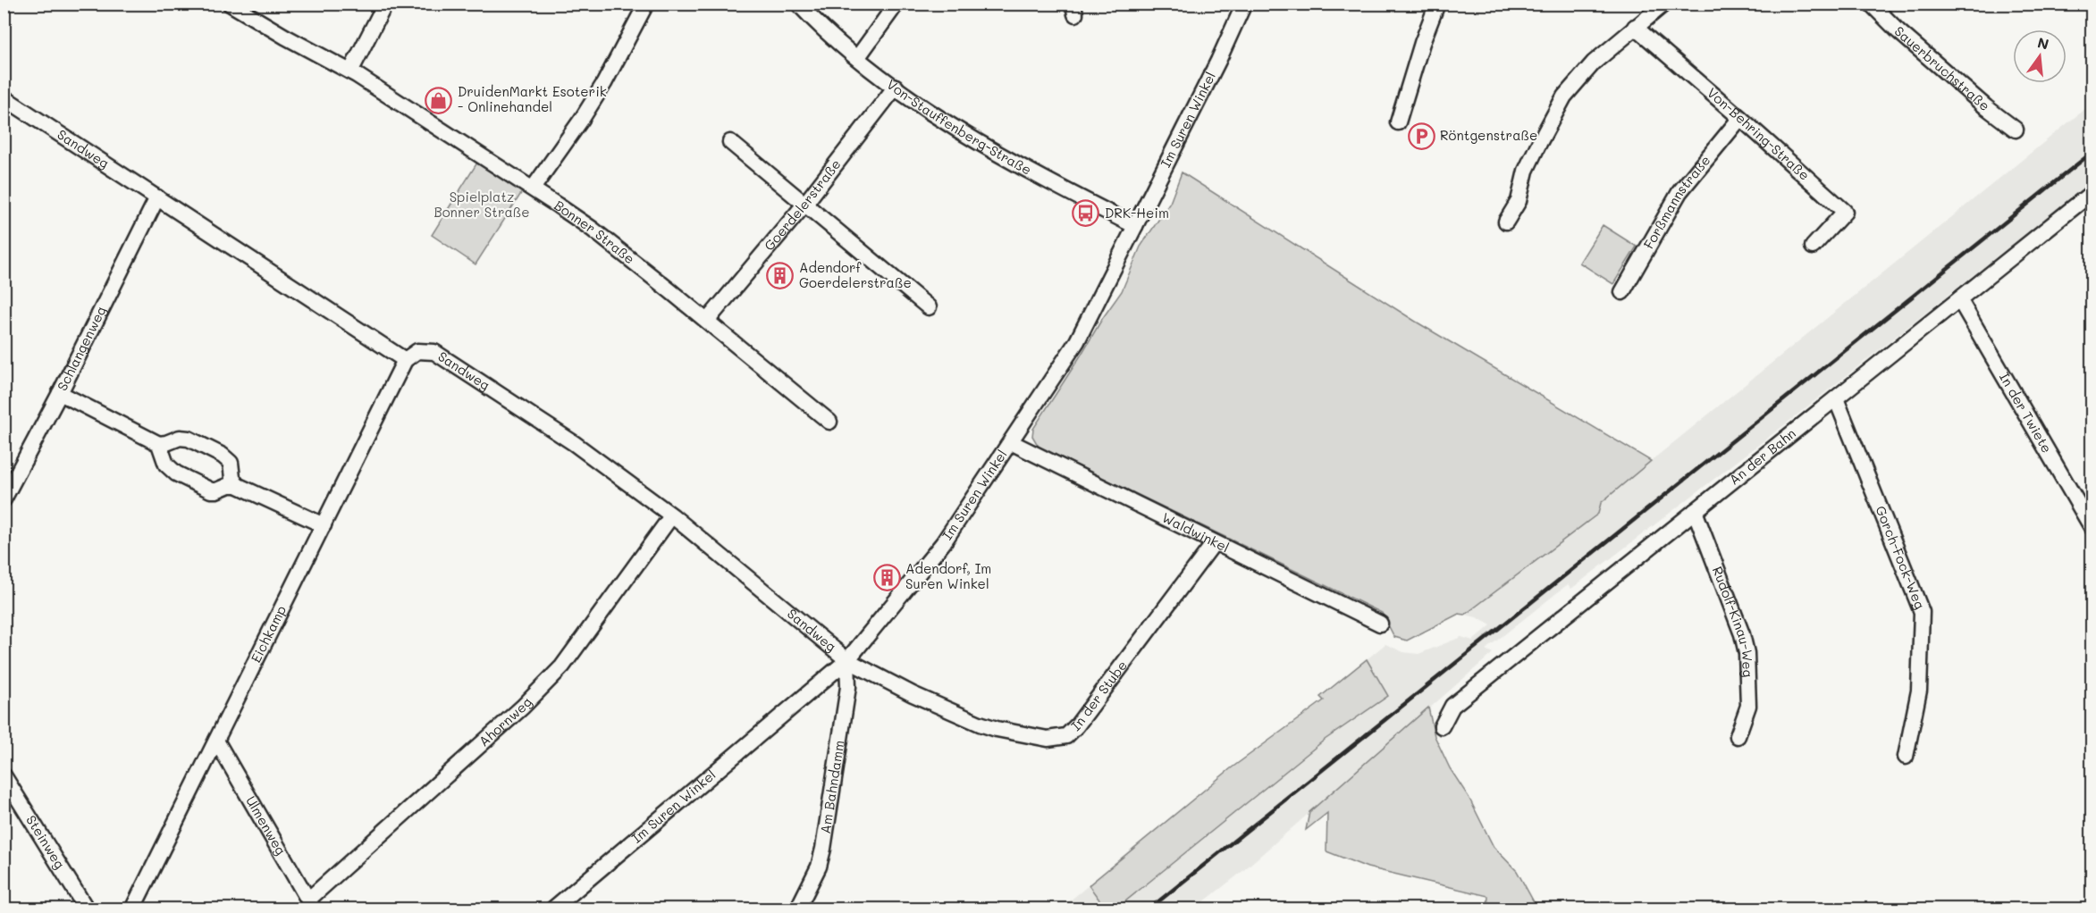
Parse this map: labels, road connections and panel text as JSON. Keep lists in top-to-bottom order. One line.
{"streets":{"street":["Sauerbruchstraße","Im Suren Winkel","Von-Stauffenberg-Straße","Von-Behring-Straße","Sandweg","Forßmannstraße","Goerdelerstraße","Bonner Straße","Schlangenweg","In der Twiete","An der Bahn","Waldwinkel","Gorch-Fock-Weg","Rudolf-Kinau-Weg","Eichkamp","In der Stube","Ahornweg","Am Bahndamm","Ulmenweg","Steinweg"]},"crossings":[["Im Suren Winkel","Von-Stauffenberg-Straße"],["Im Suren Winkel","Sandweg"],["Im Suren Winkel","Waldwinkel"],["Im Suren Winkel","In der Stube"],["Im Suren Winkel","Am Bahndamm"],["Von-Stauffenberg-Straße","Goerdelerstraße"],["Von-Behring-Straße","Forßmannstraße"],["Sandweg","Schlangenweg"],["Sandweg","Eichkamp"],["Sandweg","In der Stube"],["Sandweg","Ahornweg"],["Sandweg","Am Bahndamm"],["Goerdelerstraße","Bonner Straße"],["In der Twiete","An der Bahn"],["An der Bahn","Gorch-Fock-Weg"],["An der Bahn","Rudolf-Kinau-Weg"],["Waldwinkel","In der Stube"],["Eichkamp","Ulmenweg"],["In der Stube","Am Bahndamm"],["Ahornweg","Ulmenweg"]],"parks":["Spielplatz Bonner Straße"],"places":{"shop":["DruidenMarkt Esoterik - Onlinehandel"],"parking":["Röntgenstraße"],"bus stop":["DRK-Heim"],"building":["Adendorf Goerdelerstraße","Adendorf, Im Suren Winkel"]},"north":"top"}
